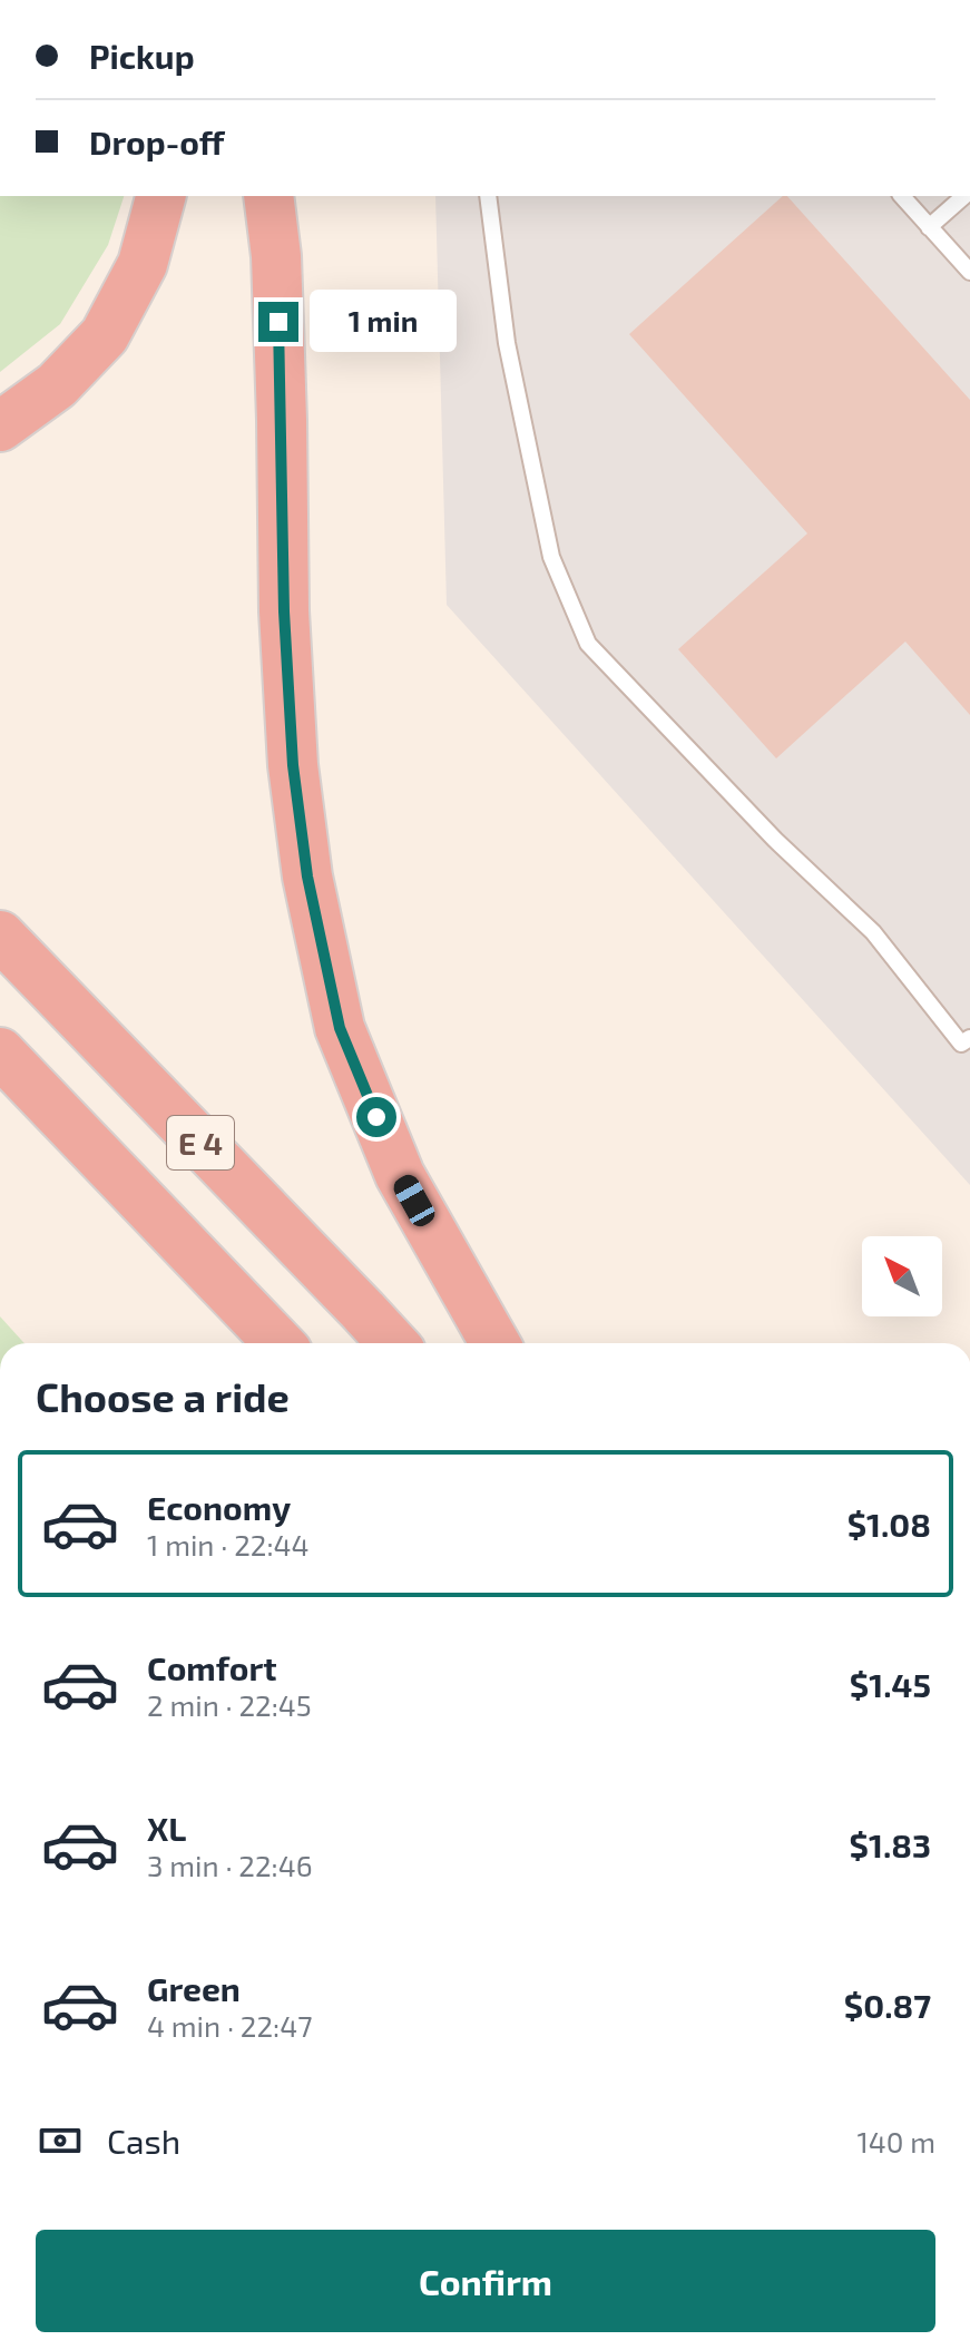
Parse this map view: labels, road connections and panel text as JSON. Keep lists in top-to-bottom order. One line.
{"streets":{"highway":["E 4"]},"north":"top left","page":{"banner":["Pickup","Drop-off"],"bubble":"1 min","heading":"Choose a ride","list":[{"name":"Economy","note":"1 min · 22:44","value":"$1.08"},{"name":"Comfort","note":"2 min · 22:45","value":"$1.45"},{"name":"XL","note":"3 min · 22:46","value":"$1.83"},{"name":"Green","note":"4 min · 22:47","value":"$0.87"}],"pay":["Cash","140 m"],"buttons":"Confirm"}}
